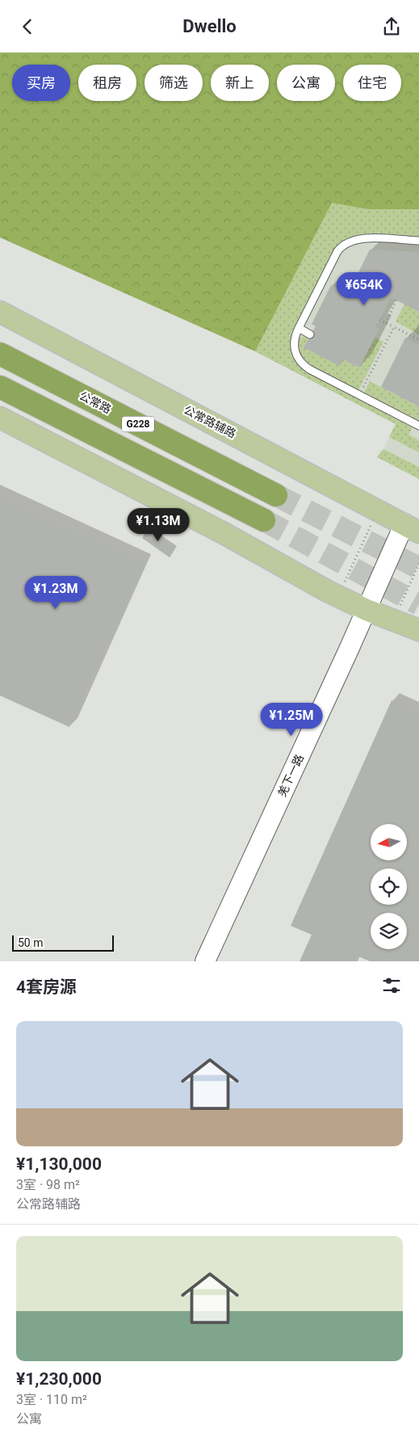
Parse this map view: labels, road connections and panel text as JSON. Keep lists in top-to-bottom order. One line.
{"streets":{"highway":["公常路","G228"],"main road":["公常路辅路"],"street":["羌下一路"]},"crossings":[["公常路辅路","羌下一路"]],"scale_bar":"50 m","north":"left","page":{"header":"Dwello","chip":["买房","租房","筛选","新上","公寓","住宅"],"price":["¥654K","¥1.13M","¥1.23M","¥1.25M"],"scale":"50 m","heading":"4套房源","list":[{"name":"¥1,130,000","note":"3室 · 98 m² · 公常路辅路"},{"name":"¥1,230,000","note":"3室 · 110 m² · 公寓"}]}}
